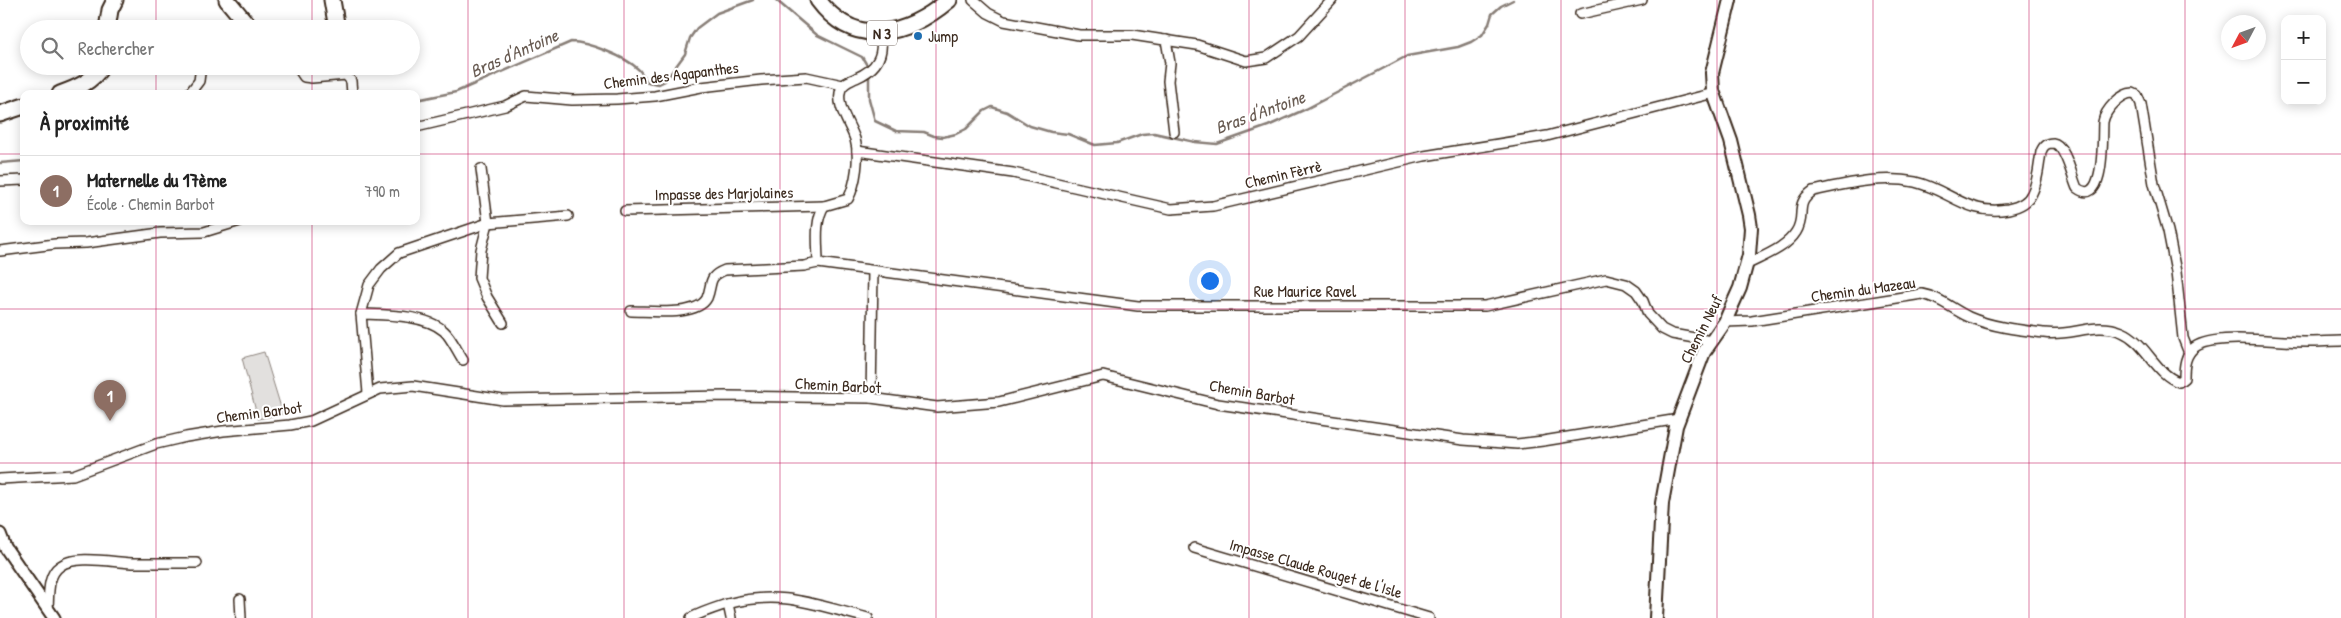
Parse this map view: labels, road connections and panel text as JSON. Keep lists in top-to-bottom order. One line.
{"streets":{"main road":["N 3","Chemin Neuf"],"street":["Chemin des Agapanthes","Chemin Fèrrè","Impasse des Marjolaines","Chemin du Mazeau","Rue Maurice Ravel","Chemin Barbot","Impasse Claude Rouget de l'Isle"]},"crossings":[["Chemin Fèrrè","Impasse des Marjolaines"],["Chemin Fèrrè","Chemin Neuf"],["Chemin du Mazeau","Chemin Neuf"],["Rue Maurice Ravel","Chemin Neuf"],["Chemin Neuf","Chemin Barbot"]],"water":["Bras d'Antoine"],"places":["Jump"],"north":"bottom left","page":{"map_buttons":["+","−"],"search":"Rechercher","heading":"À proximité","list":[{"mark":"1","name":"Maternelle du 17ème","note":"École · Chemin Barbot","value":"790 m"}],"pins":"1"}}
